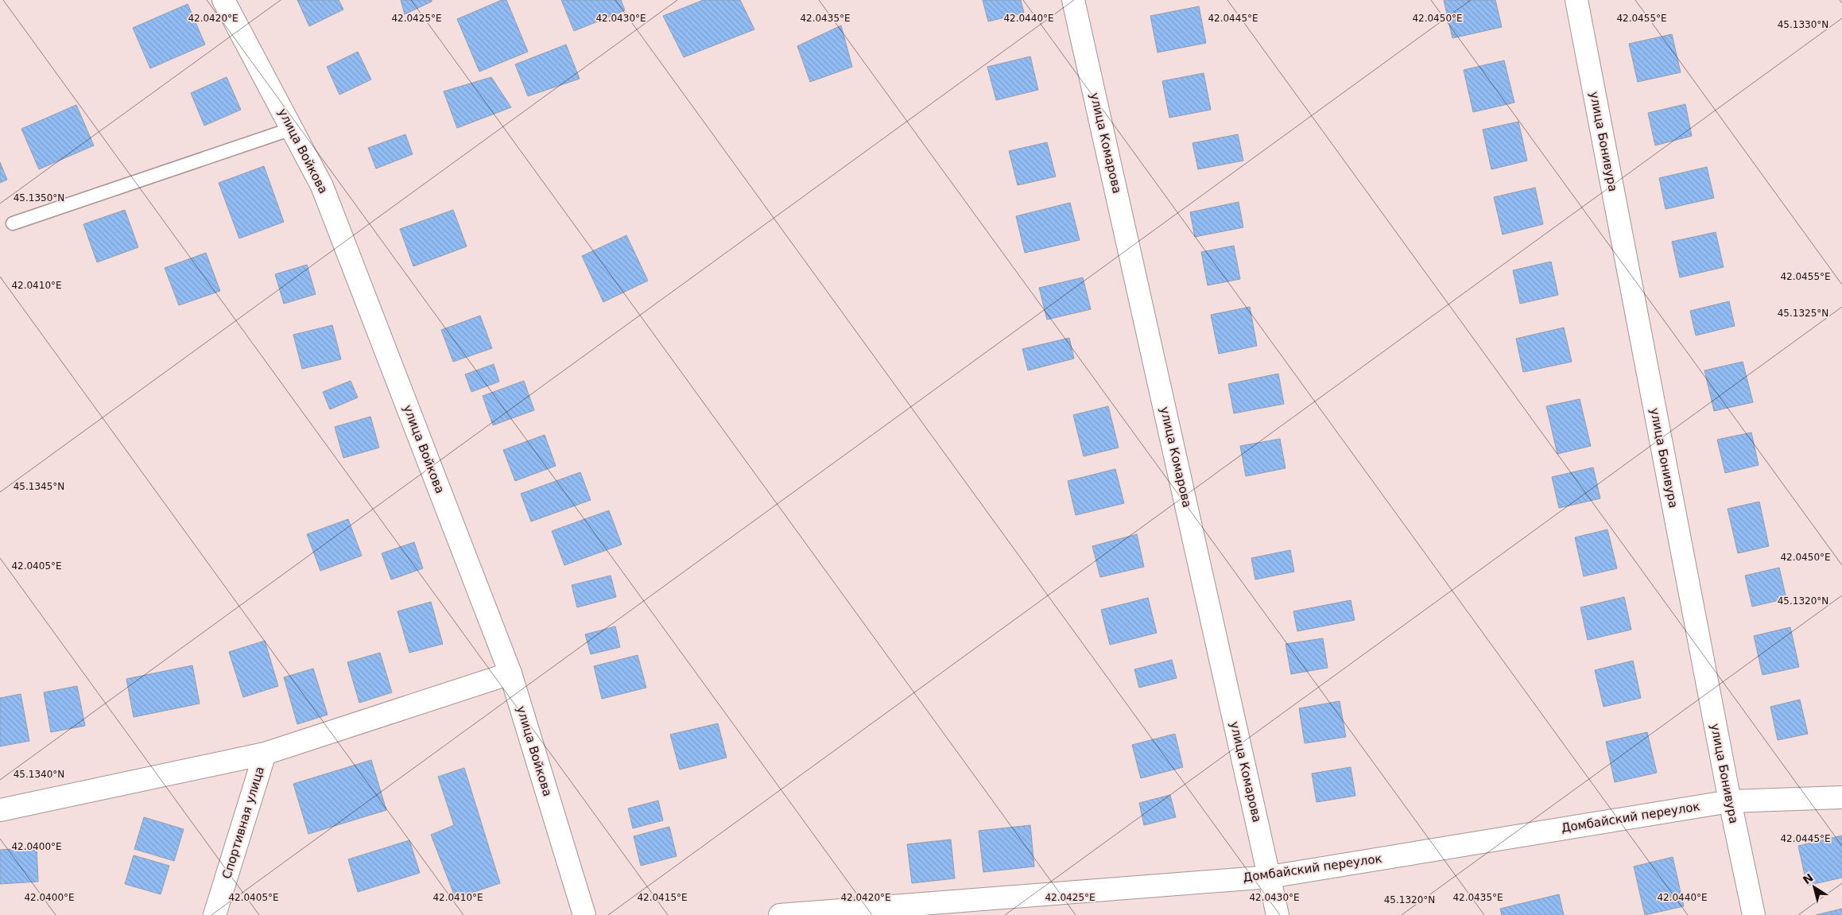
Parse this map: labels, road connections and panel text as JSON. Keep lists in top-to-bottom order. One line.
{"streets":{"street":["улица Бонивура","улица Комарова","улица Войкова","Домбайский переулок","Спортивная улица"]},"crossings":[["улица Бонивура","Домбайский переулок"],["улица Комарова","Домбайский переулок"]],"north":"top left","coordinates":["42.0420°E","42.0425°E","42.0430°E","42.0435°E","42.0440°E","42.0445°E","42.0450°E","42.0455°E","45.1330°N","45.1350°N","42.0410°E","45.1325°N","45.1345°N","42.0405°E","45.1320°N","45.1340°N","42.0400°E","42.0415°E"]}
